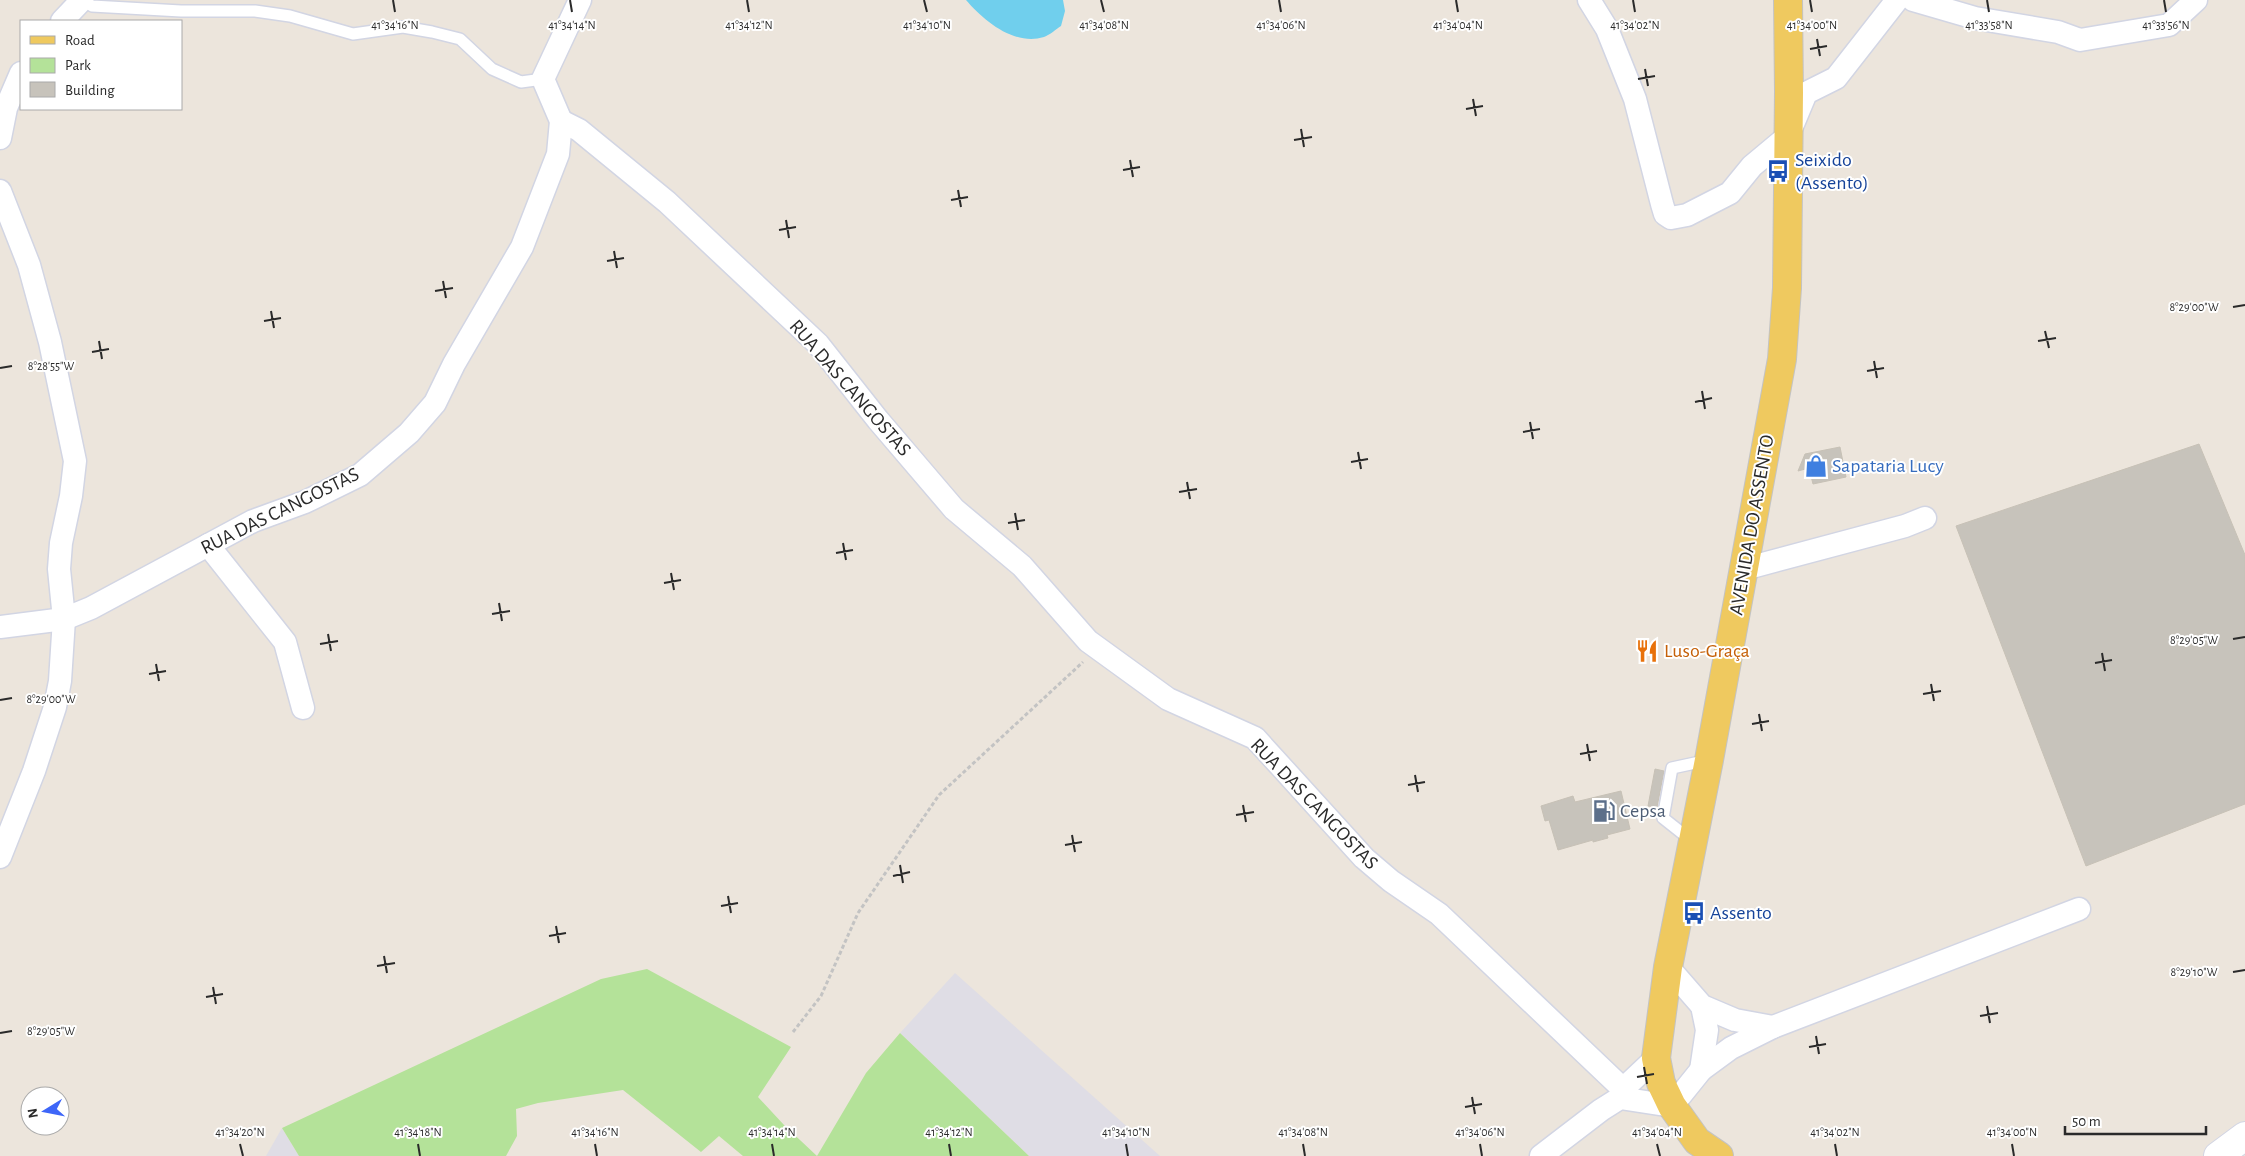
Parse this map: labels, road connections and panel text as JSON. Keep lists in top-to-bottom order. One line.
{"streets":{"main road":["AVENIDA DO ASSENTO"],"street":["RUA DAS CANGOSTAS"]},"places":{"bus stop":["Seixido (Assento)","Assento"],"shop":["Sapataria Lucy"],"restaurant":["Luso-Graça"],"fuel station":["Cepsa"]},"legend":["Road","Park","Building"],"scale_bar":"50 m","north":"left","coordinates":["41°34'16\"N","41°34'14\"N","41°34'12\"N","41°34'10\"N","41°34'08\"N","41°34'06\"N","41°34'04\"N","41°34'02\"N","41°34'00\"N","41°33'58\"N","41°33'56\"N","8°29'00\"W","8°28'55\"W","8°29'05\"W","8°29'10\"W","41°34'20\"N","41°34'18\"N"]}
